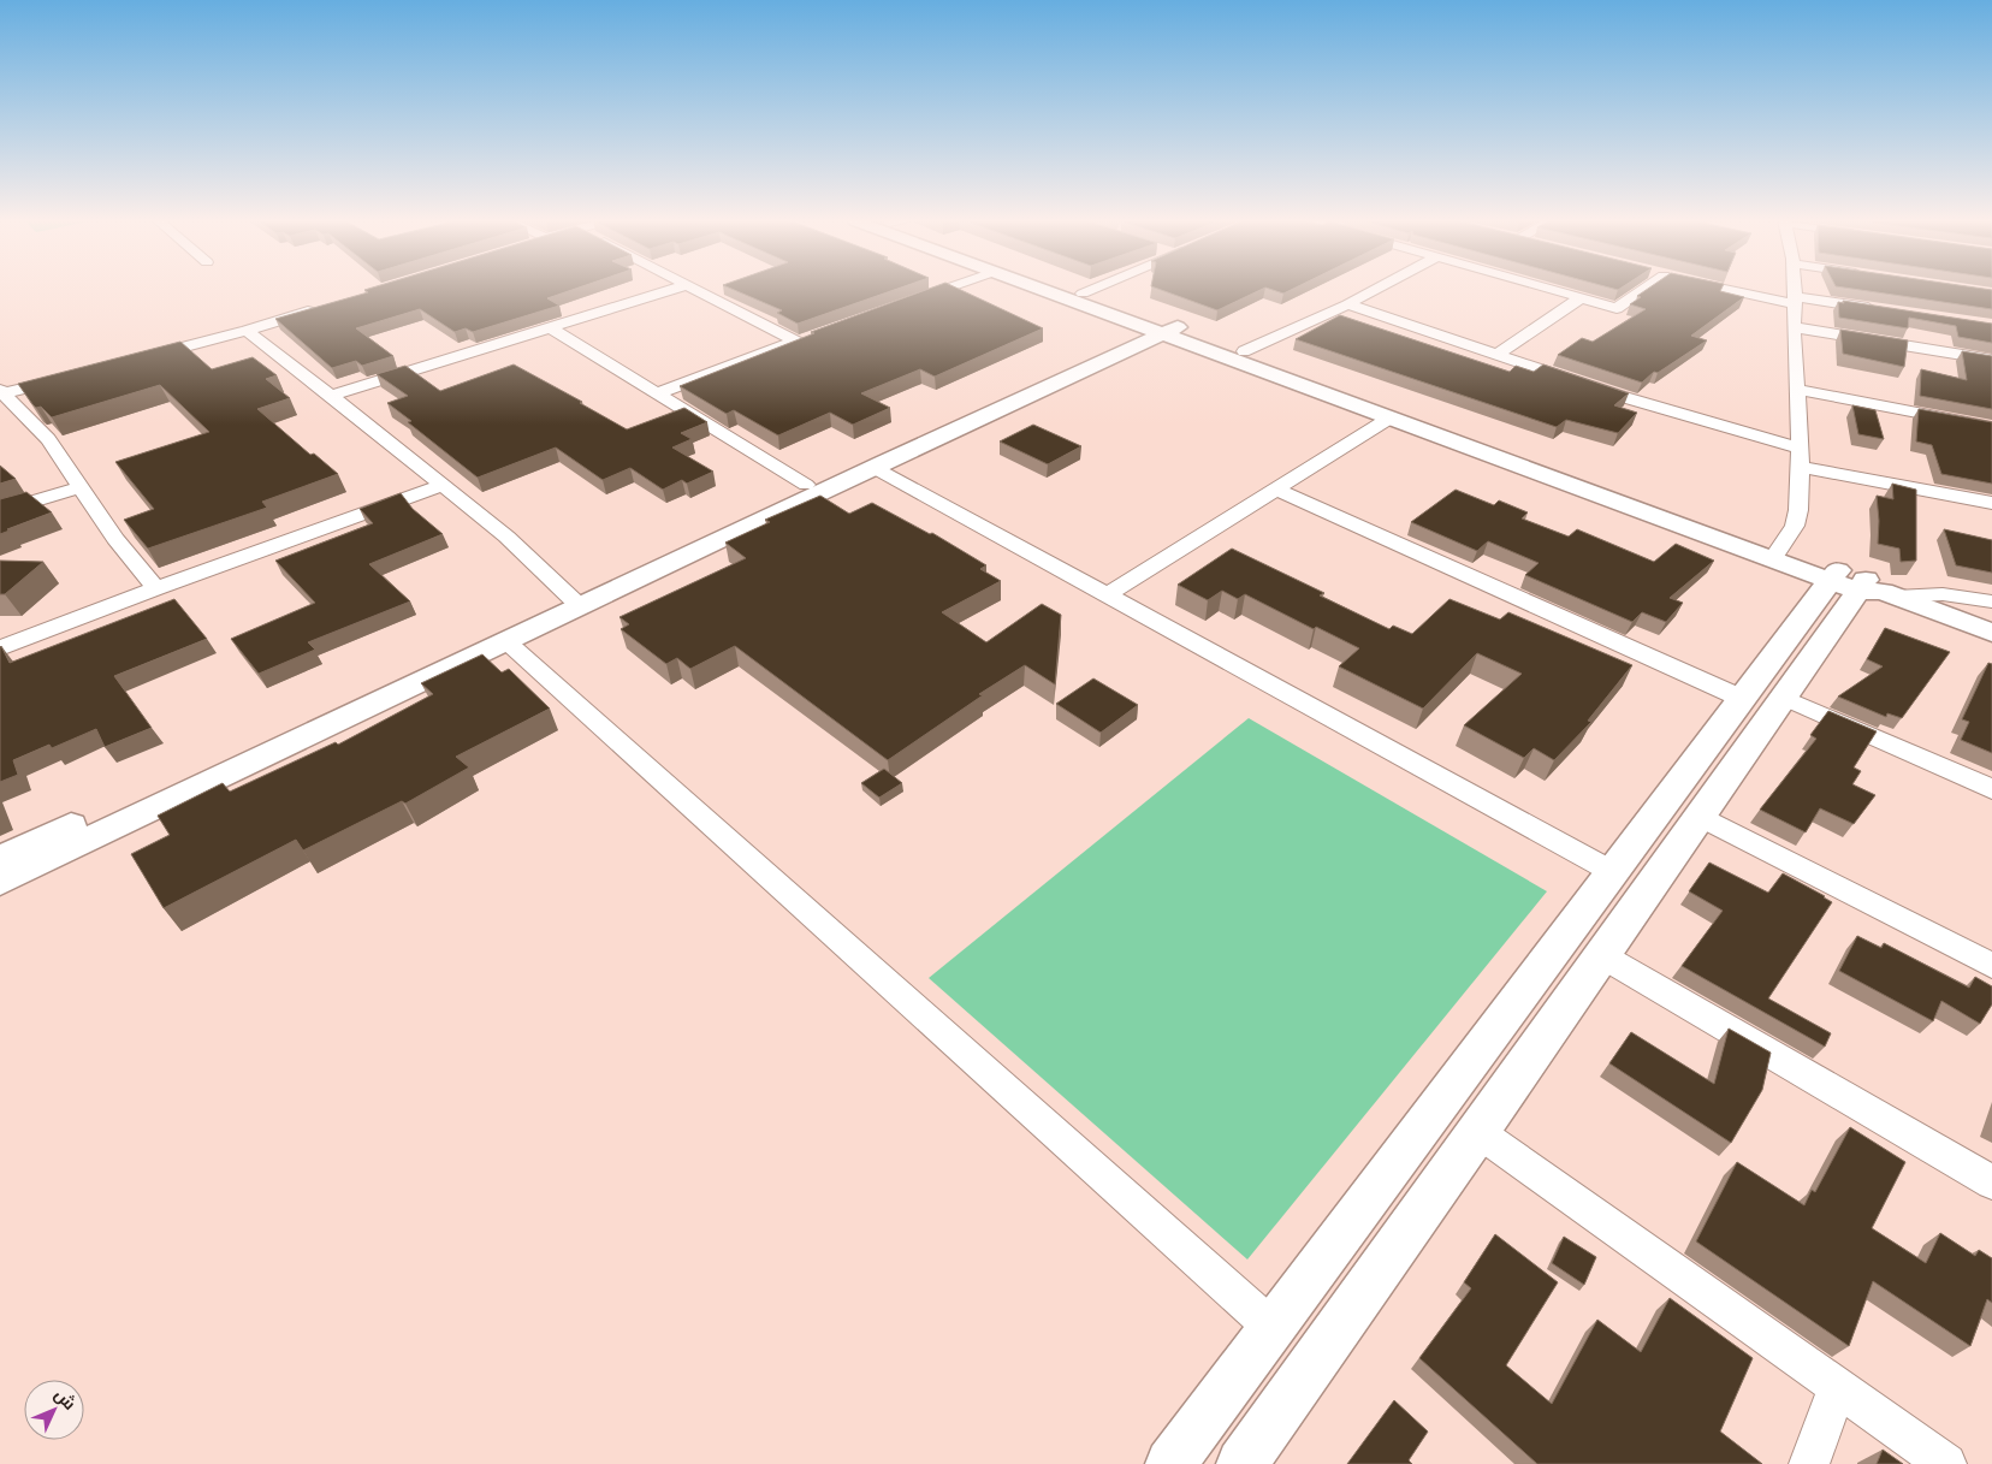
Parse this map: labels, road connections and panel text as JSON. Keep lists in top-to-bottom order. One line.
{"north":"top right"}
